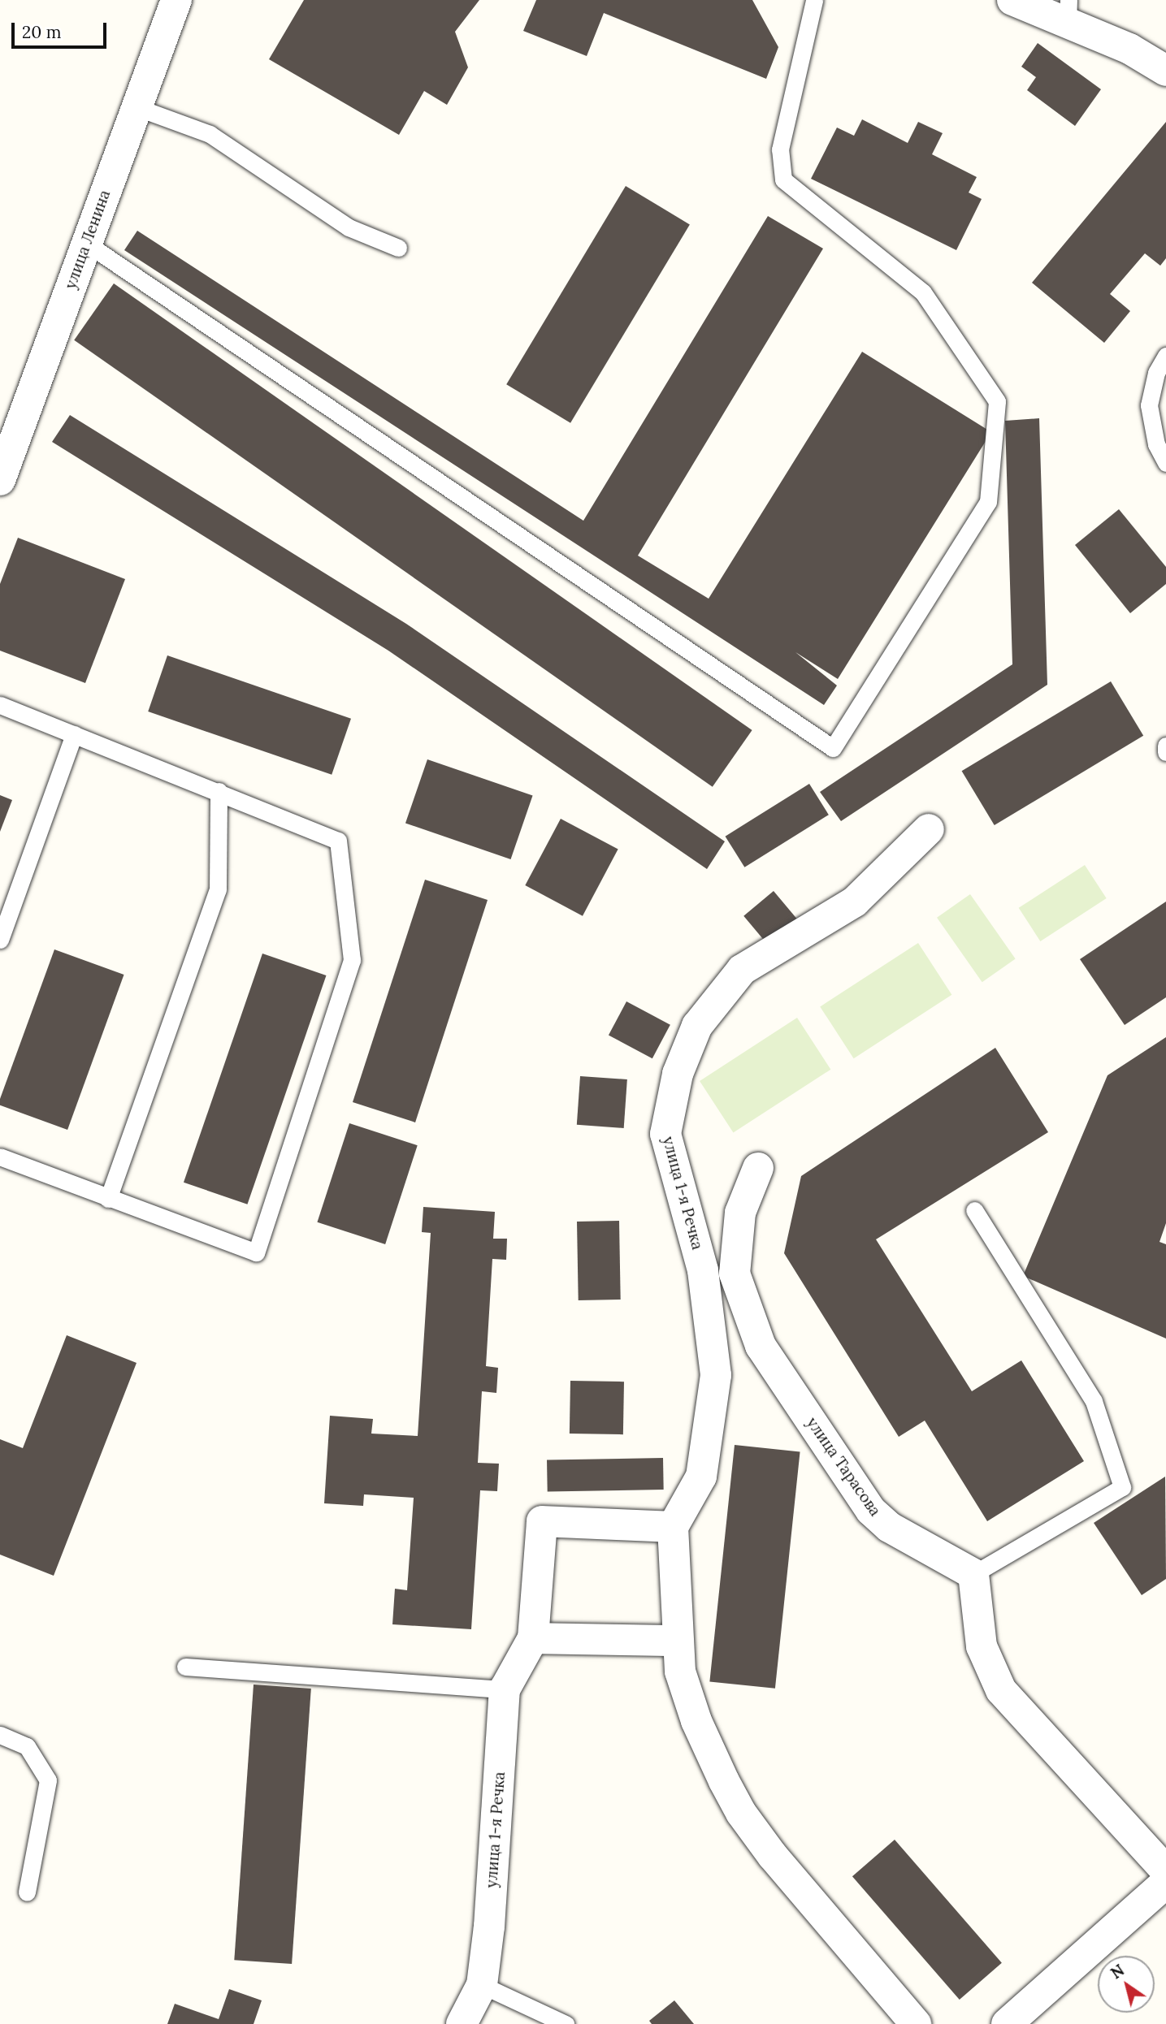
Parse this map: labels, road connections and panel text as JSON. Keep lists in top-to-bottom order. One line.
{"streets":{"street":["улица Ленина","улица 1-я Речка","улица Тарасова"]},"scale_bar":"20 m","north":"top left"}
